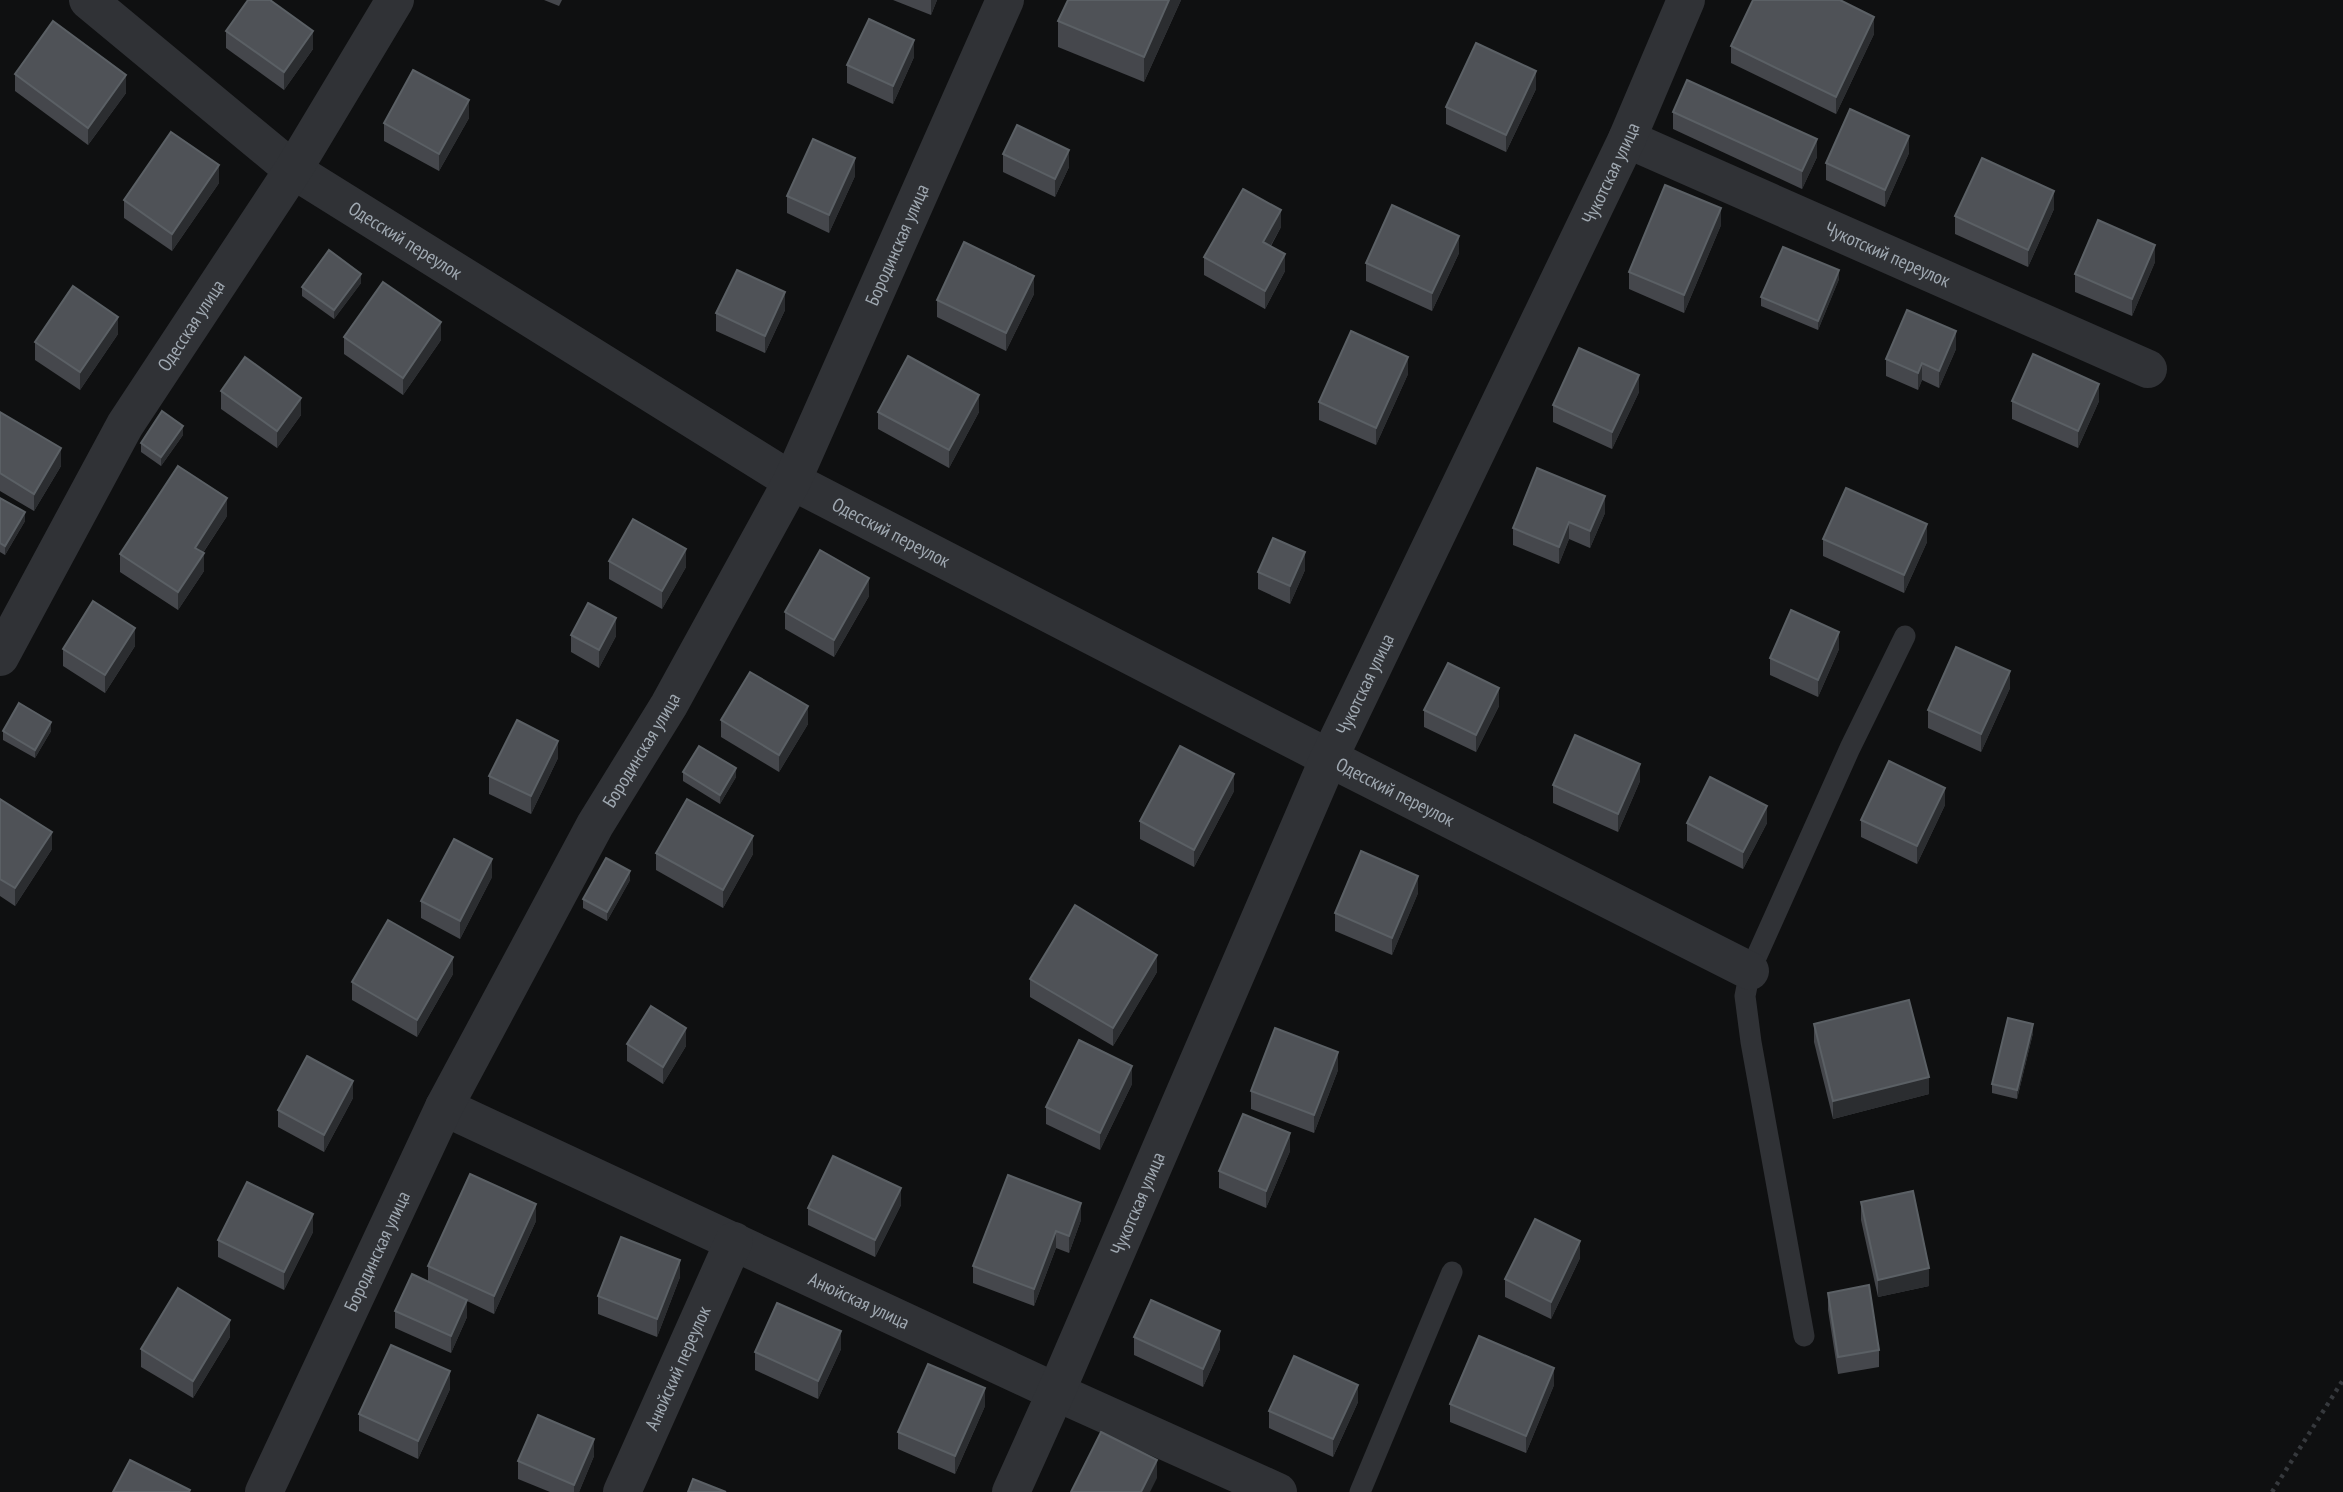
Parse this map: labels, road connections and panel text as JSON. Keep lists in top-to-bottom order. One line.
{"streets":{"street":["Чукотская улица","Одесский переулок","Бородинская улица","Чукотский переулок","Одесская улица","Анюйская улица","Анюйский переулок"]},"crossings":[["Чукотская улица","Одесский переулок"],["Чукотская улица","Чукотский переулок"],["Чукотская улица","Анюйская улица"],["Одесский переулок","Бородинская улица"],["Одесский переулок","Одесская улица"],["Бородинская улица","Анюйская улица"],["Анюйская улица","Анюйский переулок"]]}
